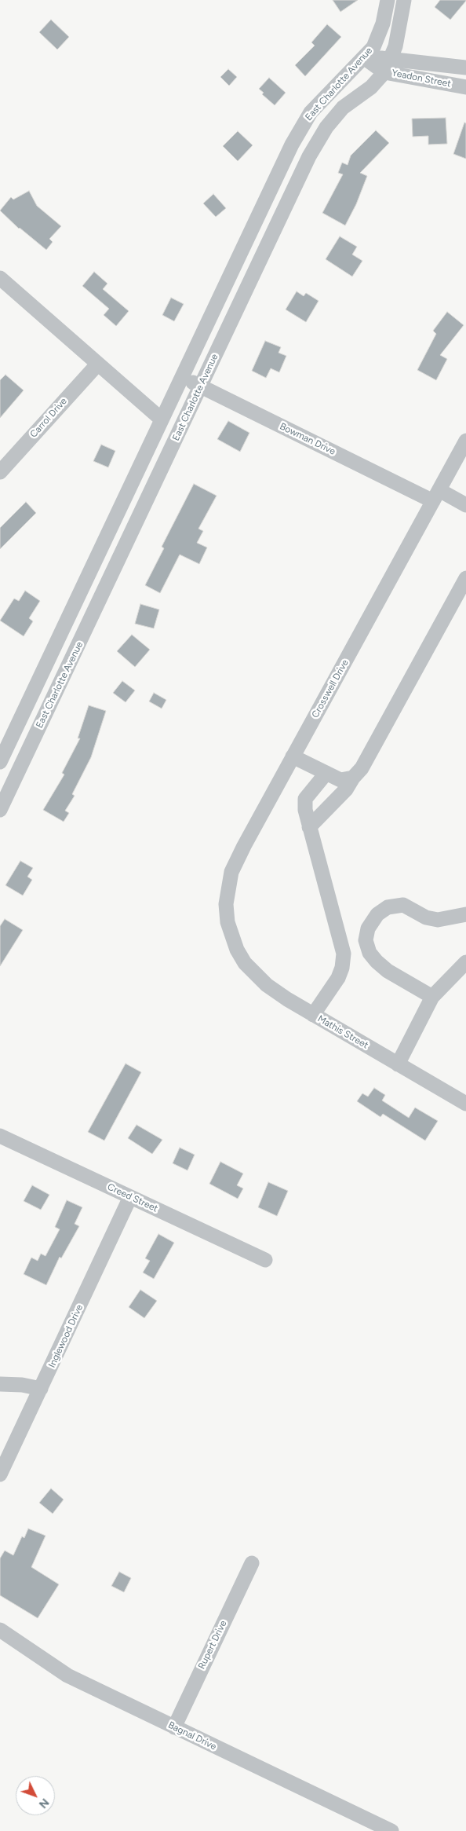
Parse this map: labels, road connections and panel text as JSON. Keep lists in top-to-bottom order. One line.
{"streets":{"street":["Yeadon Street","East Charlotte Avenue","Carrol Drive","Bowman Drive","Crosswell Drive","Mathis Street","Creed Street","Inglewood Drive","Rupert Drive","Bagnal Drive"]},"crossings":[["Yeadon Street","East Charlotte Avenue"],["East Charlotte Avenue","Bowman Drive"],["Bowman Drive","Crosswell Drive"],["Crosswell Drive","Mathis Street"],["Creed Street","Inglewood Drive"],["Rupert Drive","Bagnal Drive"]],"north":"bottom right"}
